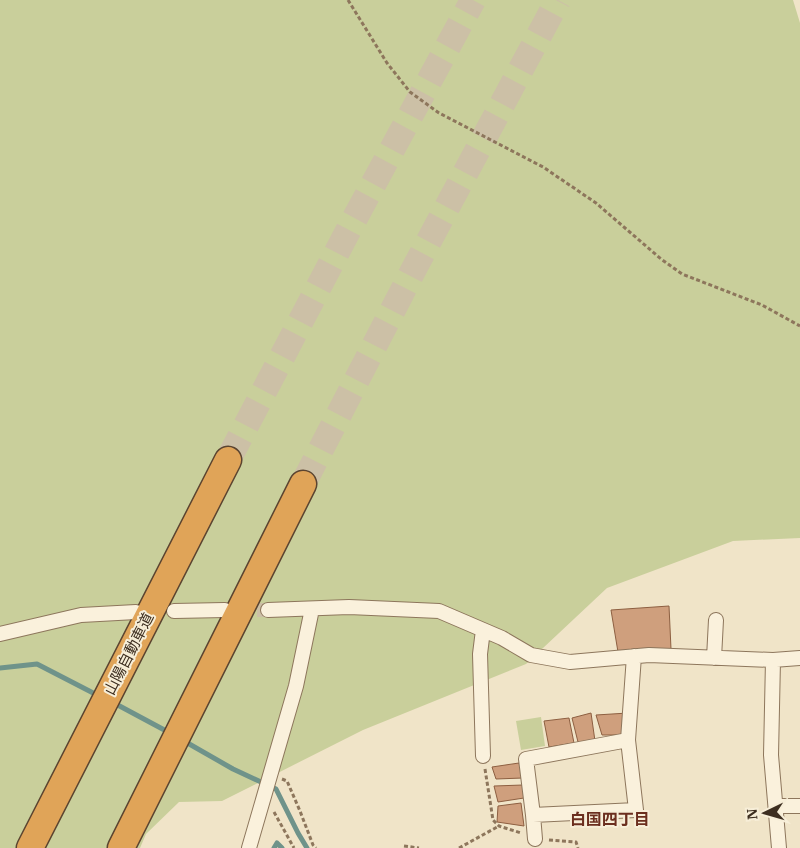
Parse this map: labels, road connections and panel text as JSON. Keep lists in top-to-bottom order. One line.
{"streets":{"highway":["山陽自動車道"]},"districts":["白国四丁目"],"north":"left"}
